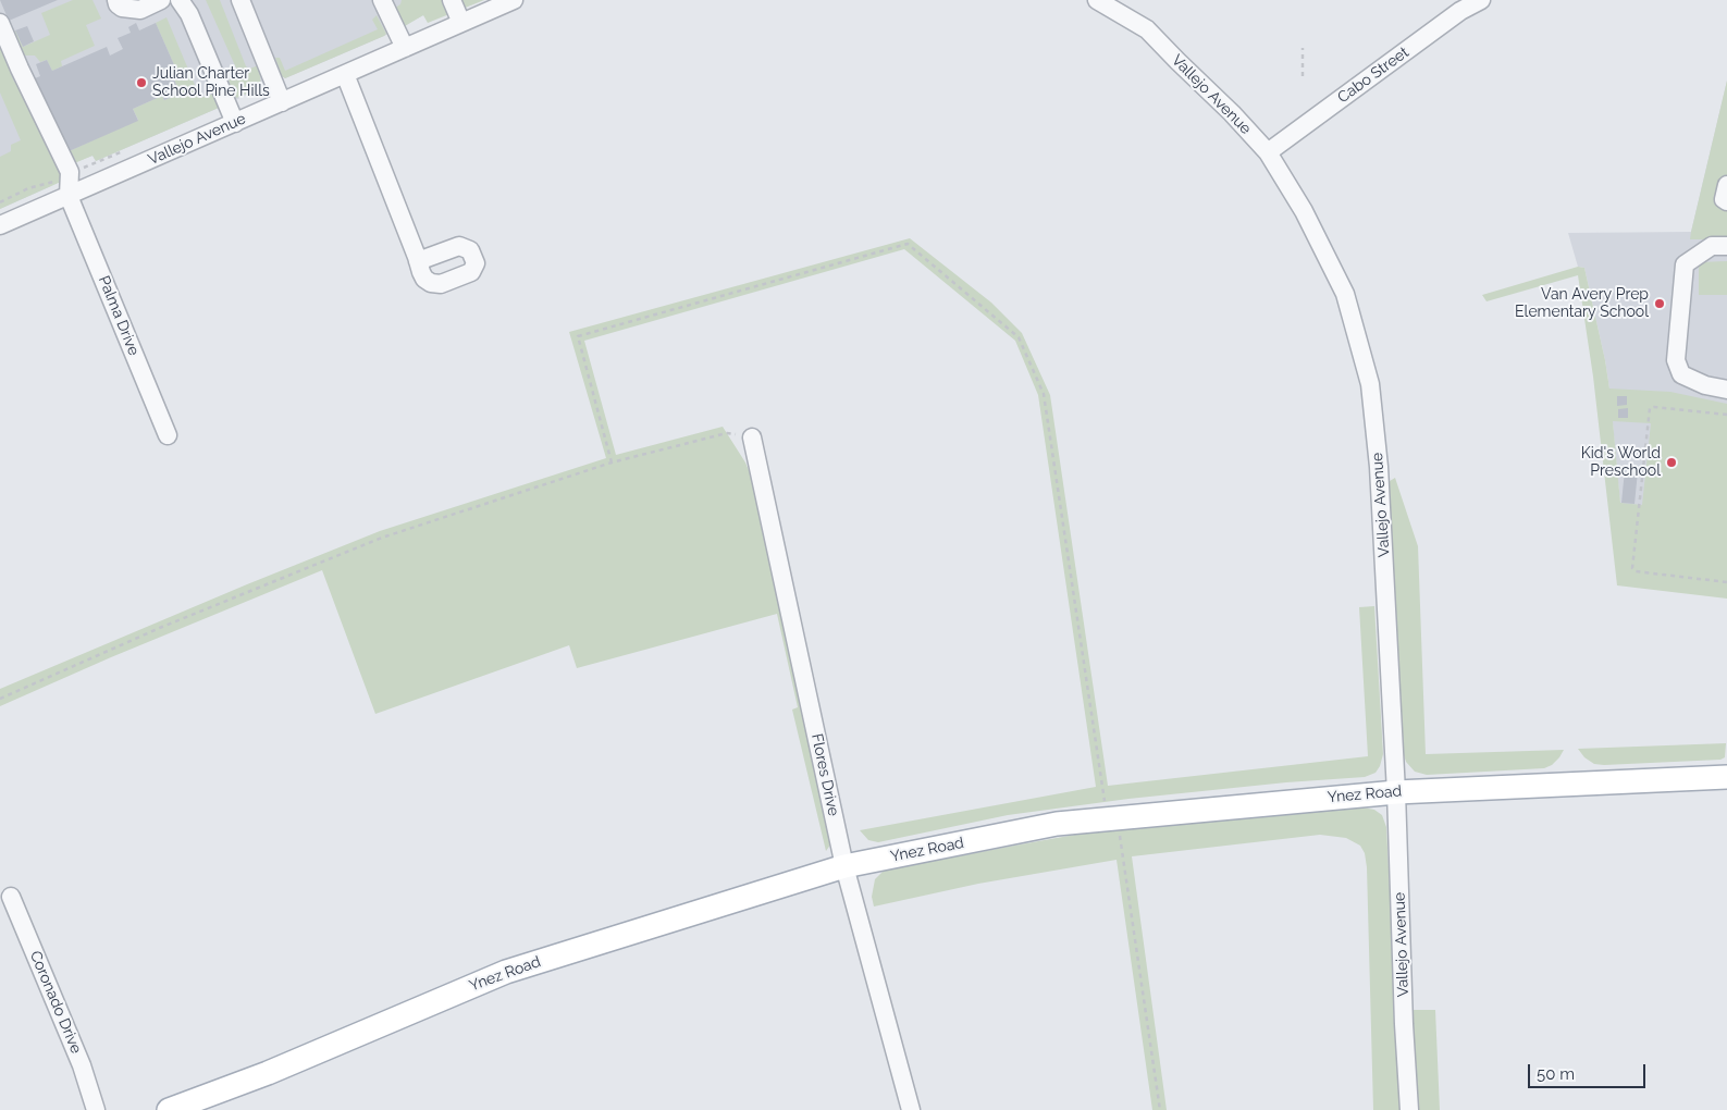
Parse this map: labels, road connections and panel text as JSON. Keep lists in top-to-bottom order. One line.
{"streets":{"main road":["Ynez Road"],"street":["Cabo Street","Vallejo Avenue","Palma Drive","Flores Drive","Coronado Drive"]},"crossings":[["Cabo Street","Vallejo Avenue"],["Vallejo Avenue","Palma Drive"],["Vallejo Avenue","Ynez Road"],["Flores Drive","Ynez Road"]],"places":["Julian Charter School Pine Hills","Van Avery Prep Elementary School","Kid's World Preschool"],"scale_bar":"50 m"}
